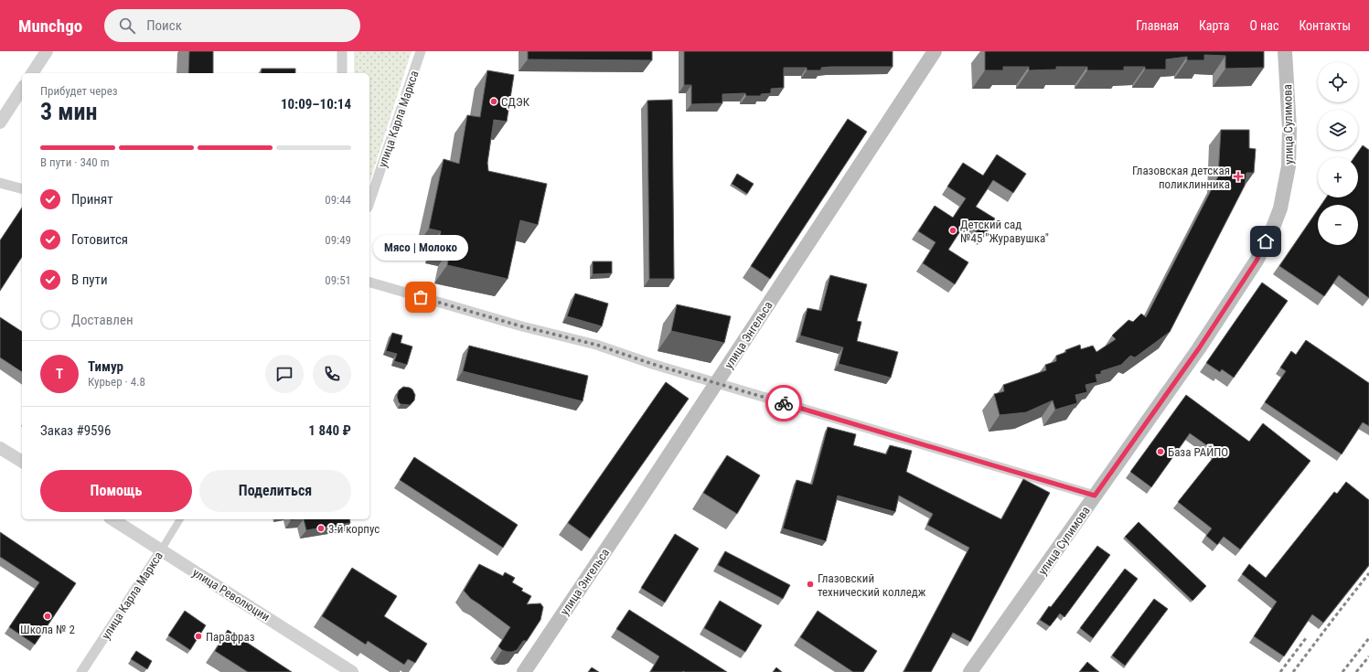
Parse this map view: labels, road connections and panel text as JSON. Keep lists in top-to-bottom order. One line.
{"streets":{"main road":["улица Сулимова","улица Энгельса"],"street":["улица Карла Маркса","улица Революции"]},"crossings":[["улица Карла Маркса","улица Революции"]],"places":{"other":["СДЭК","Детский сад №45 \"Журавушка\"","Мясо | Молоко","База РАЙПО","3-й корпус","Глазовский технический колледж","Школа № 2","Парафраз"],"health":["Глазовская детская поликлинника"]},"page":{"header":"Munchgo","search":"Поиск","nav":["Главная","Карта","О нас","Контакты"],"map_buttons":["+","−"],"heading":["3 мин","Прибудет через","10:09–10:14"],"panel":["Тимур","Курьер · 4.8","Заказ #9596","1 840 ₽"],"bar":"В пути · 340 m","list":[["Принят","09:44"],["Готовится","09:49"],["В пути","09:51"],"Доставлен"],"bubble":"Мясо | Молоко","round":"Т","buttons":["Помощь","Поделиться"]}}
